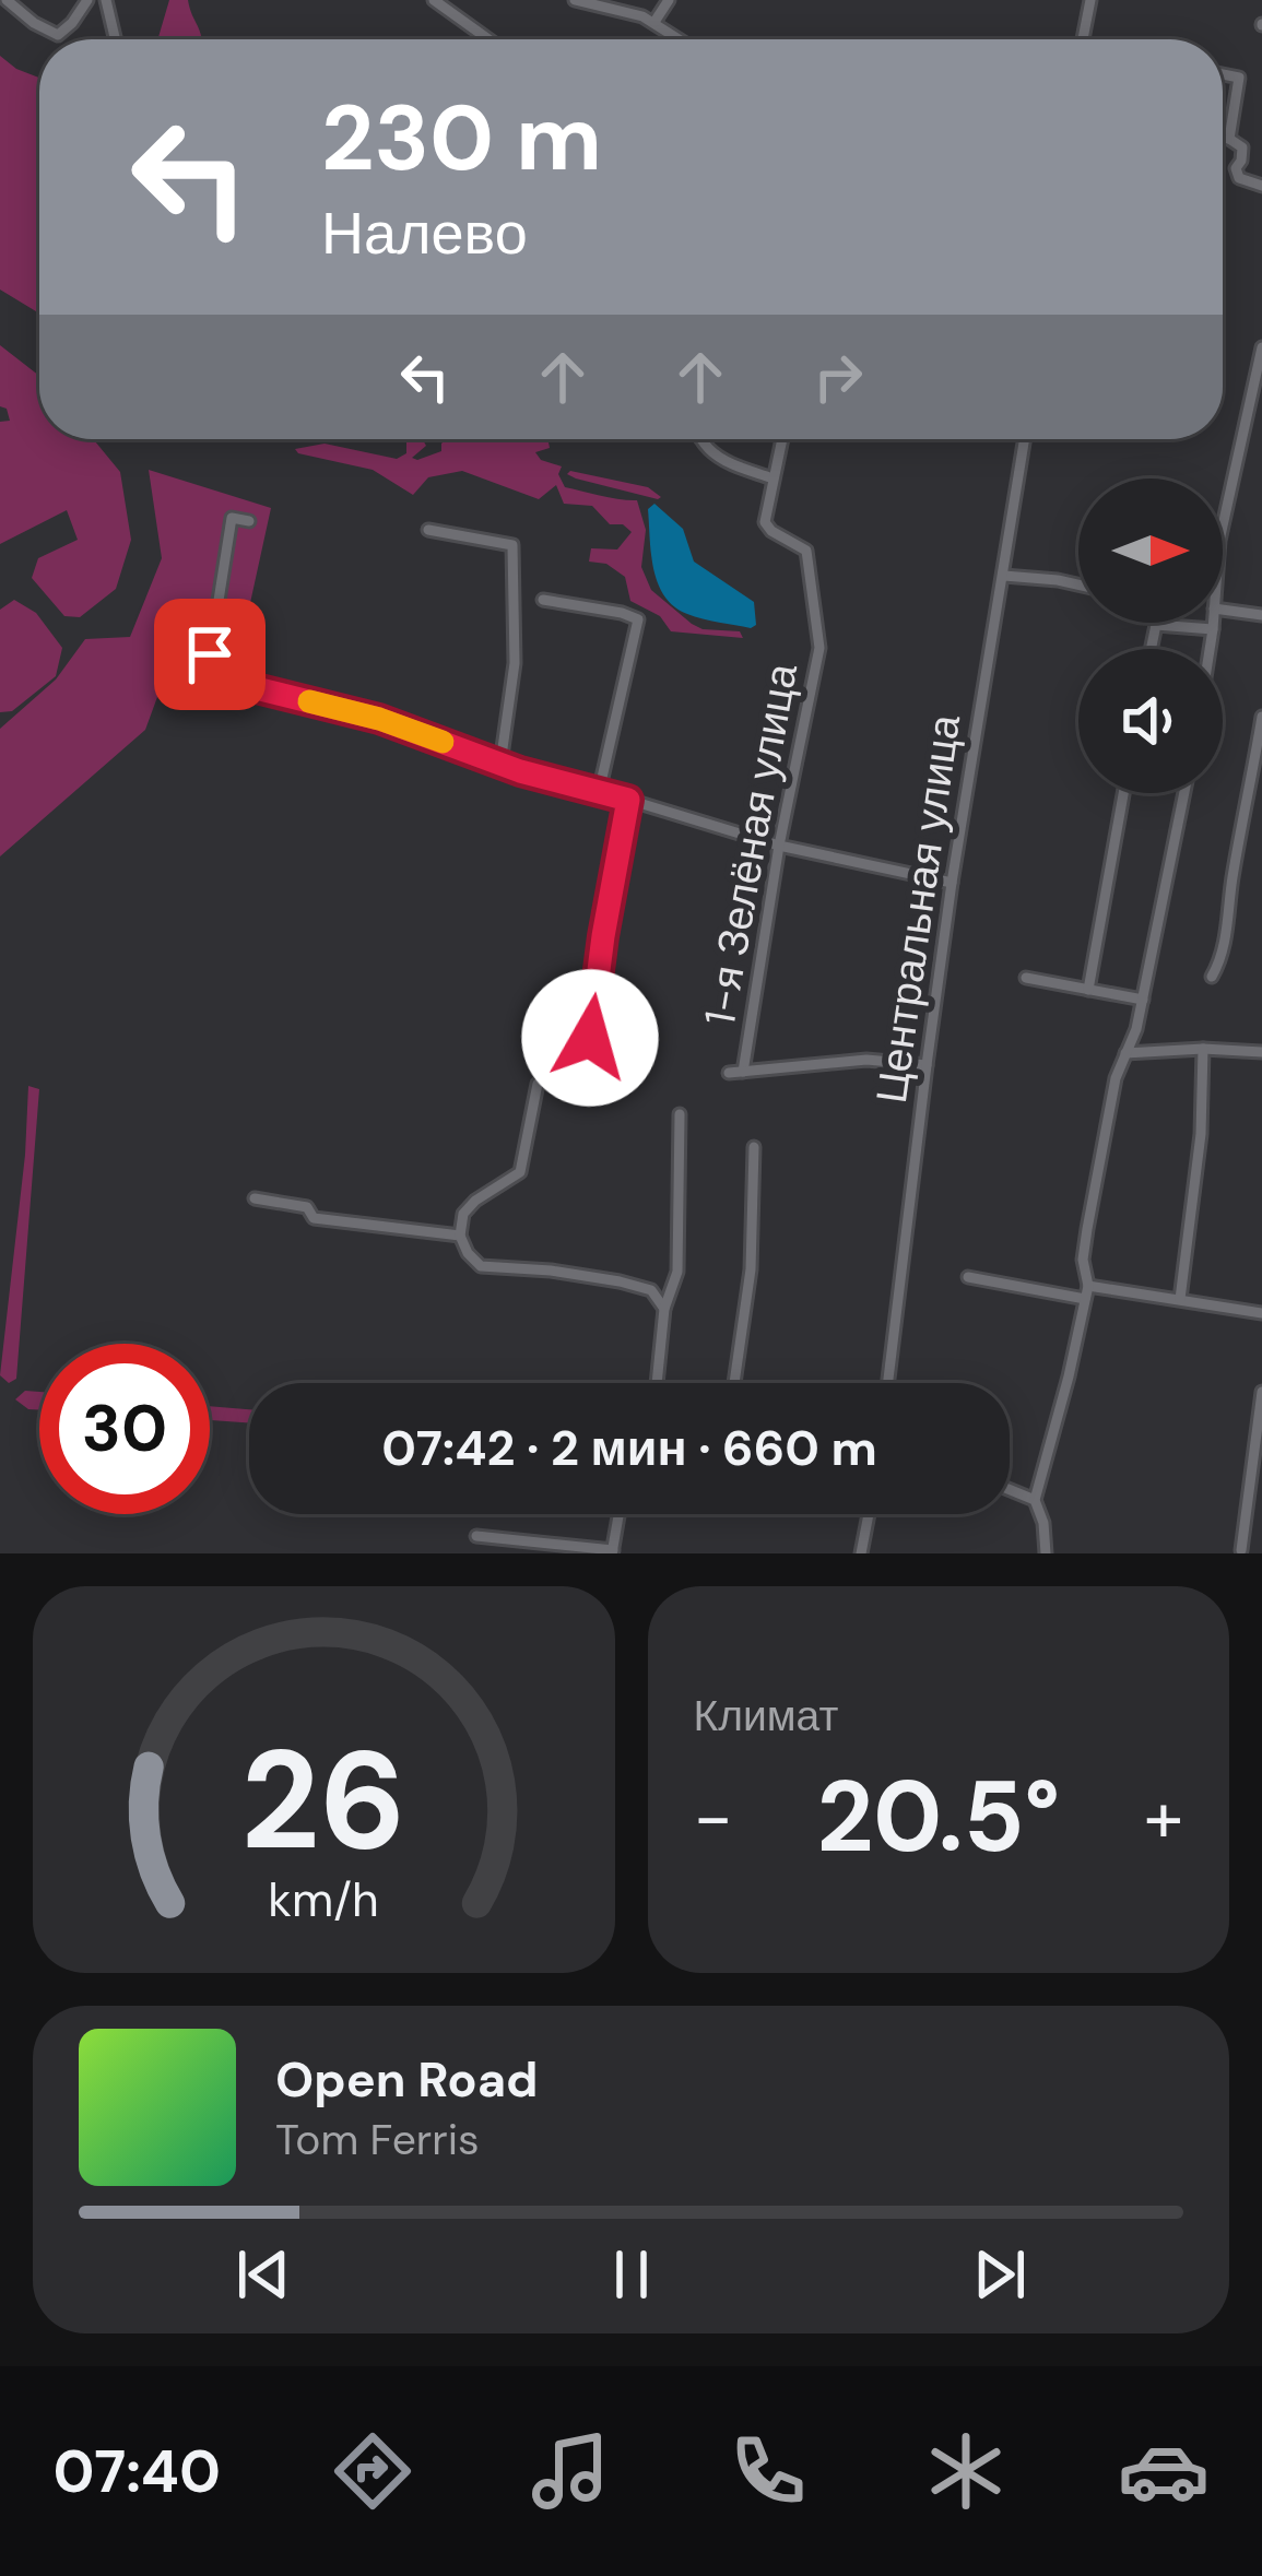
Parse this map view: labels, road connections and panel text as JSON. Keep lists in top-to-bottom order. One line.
{"streets":{"street":["1-я Зелёная улица","Центральная улица"]},"crossings":[["1-я Зелёная улица","Центральная улица"]],"north":"right","page":{"turn":["230 m","Налево"],"limit":"30","trip":"07:42 · 2 мин · 660 m","tile":"Климат","heat":["−","20.5°","+"],"song":["Open Road","Tom Ferris"],"tabs":"07:40","gauge":["26","km/h"]}}
